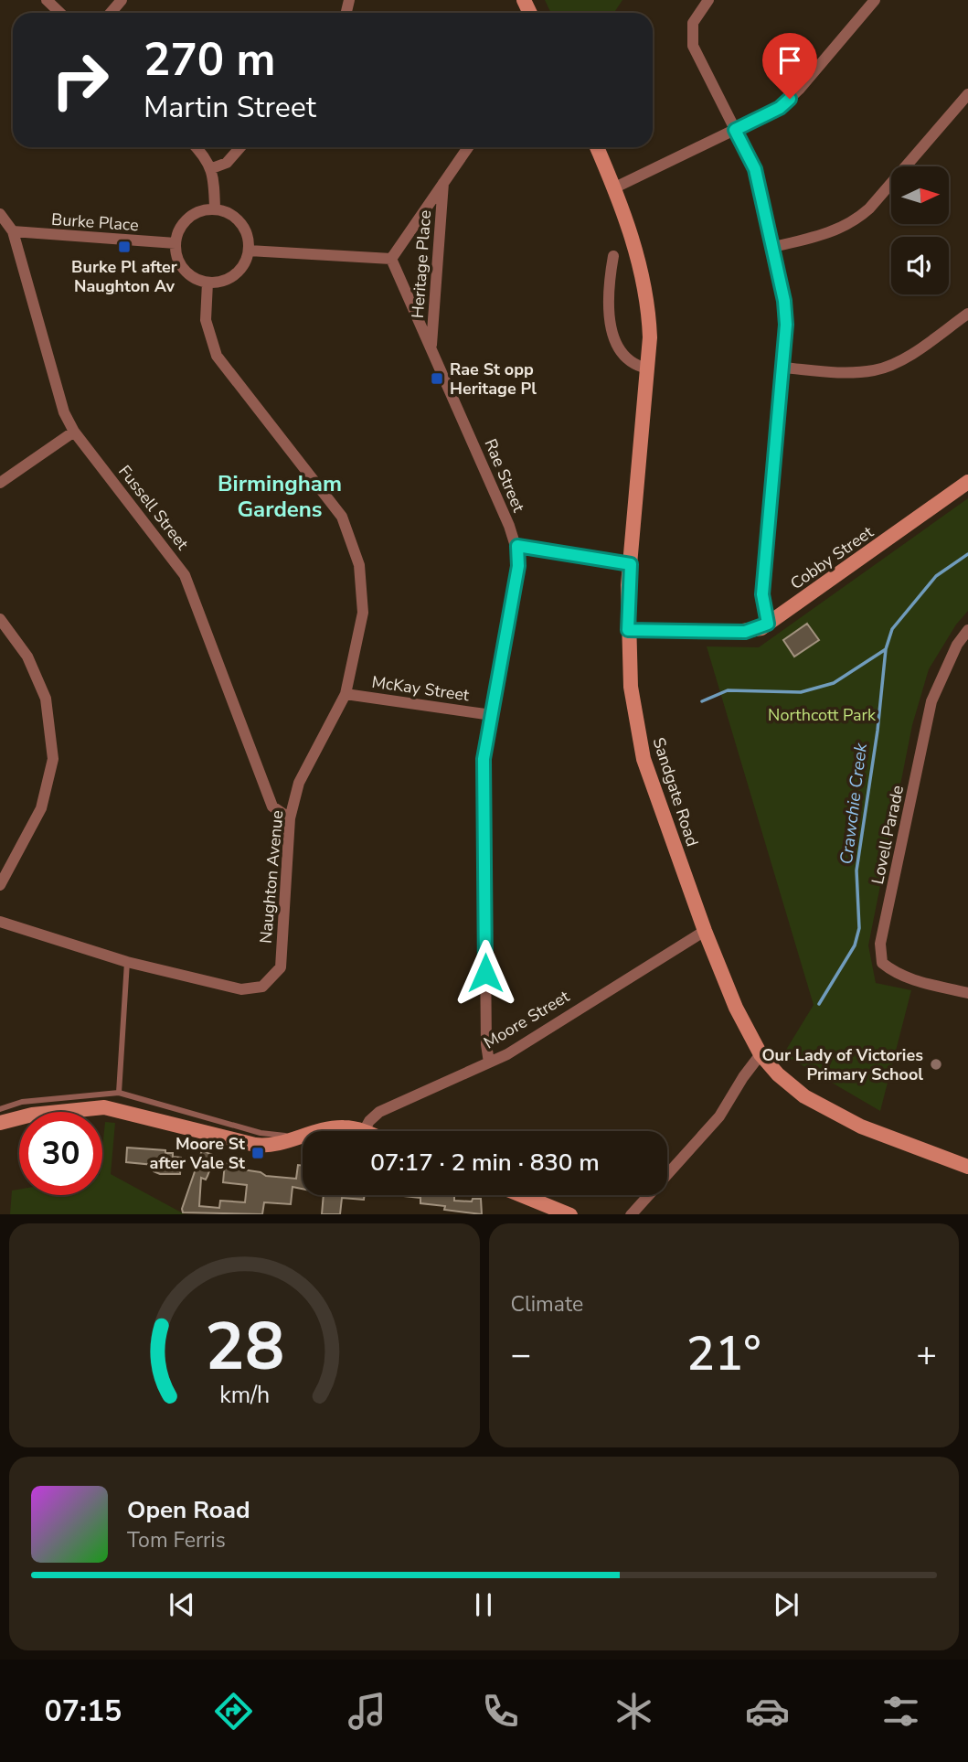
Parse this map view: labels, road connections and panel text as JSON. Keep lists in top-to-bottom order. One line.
{"streets":{"main road":["Cobby Street","Sandgate Road"],"street":["Burke Place","Heritage Place","Rae Street","Fussell Street","McKay Street","Lovell Parade","Naughton Avenue","Moore Street"]},"crossings":[["Burke Place","Fussell Street"],["Burke Place","Naughton Avenue"],["Heritage Place","Rae Street"],["Rae Street","McKay Street"],["Rae Street","Moore Street"],["Fussell Street","Naughton Avenue"],["Cobby Street","Sandgate Road"],["McKay Street","Naughton Avenue"],["Sandgate Road","Moore Street"]],"districts":["Birmingham Gardens"],"water":["Crawchie Creek"],"parks":["Northcott Park"],"places":{"transit":["Burke Pl after Naughton Av","Rae St opp Heritage Pl","Moore St after Vale St"],"other":["Our Lady of Victories Primary School"]},"north":"right","page":{"turn":["270 m","Martin Street"],"limit":"30","trip":"07:17 · 2 min · 830 m","tile":"Climate","heat":["−","21°","+"],"song":["Open Road","Tom Ferris"],"tabs":"07:15","gauge":["28","km/h"]}}
